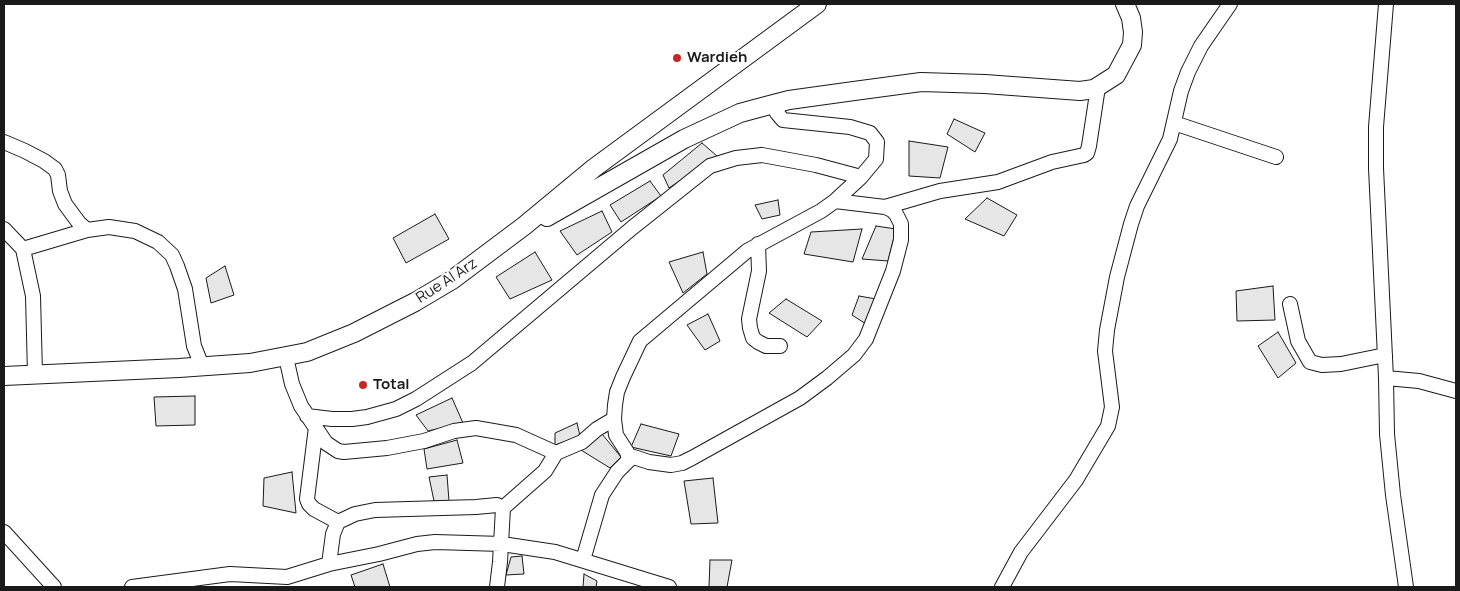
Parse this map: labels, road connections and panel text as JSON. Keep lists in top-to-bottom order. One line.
{"streets":{"main road":["Rue Al Arz"]},"places":["Wardieh","Total"]}
